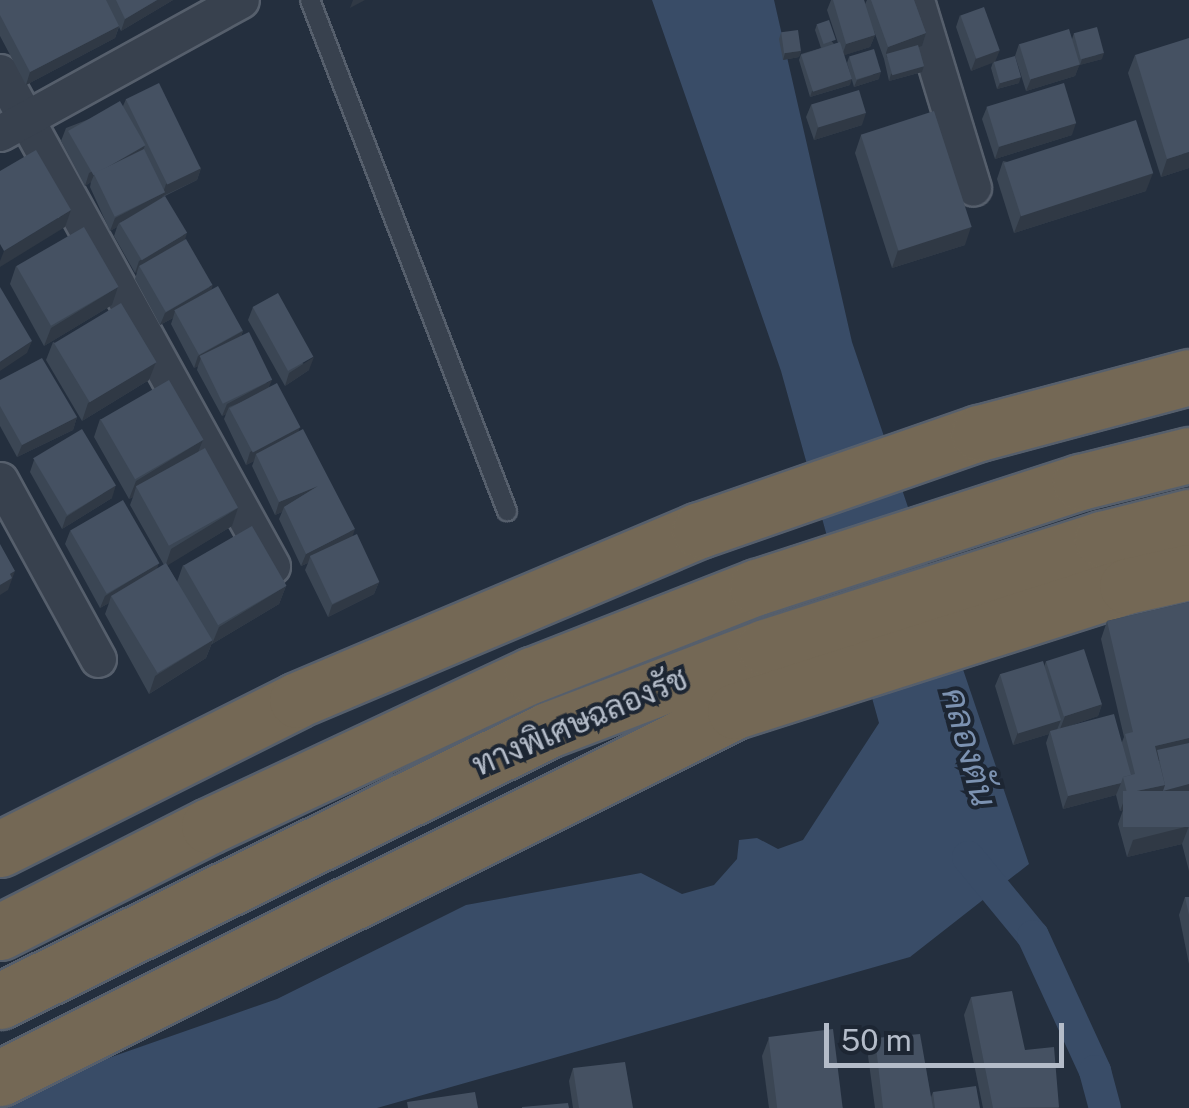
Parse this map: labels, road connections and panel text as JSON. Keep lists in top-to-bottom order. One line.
{"streets":{"highway":["ทางพิเศษฉลองรัช"]},"water":["คลองตัน"],"scale_bar":"50 m"}
